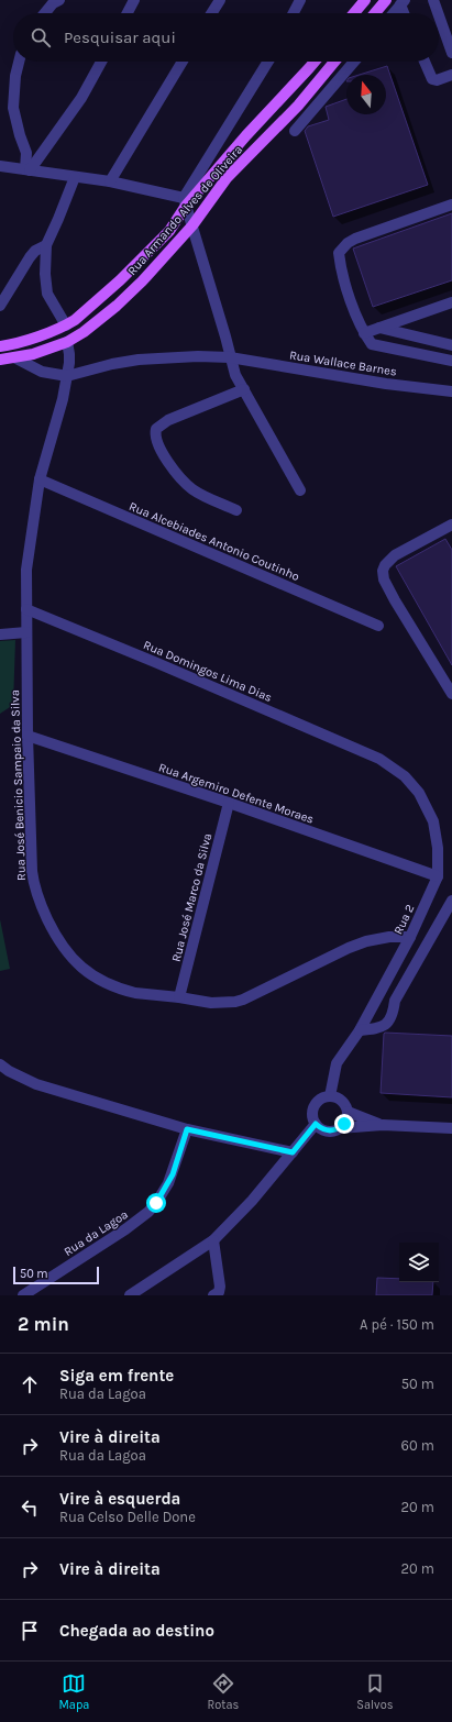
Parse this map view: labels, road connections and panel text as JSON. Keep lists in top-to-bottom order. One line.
{"streets":{"main road":["Rua Armando Alves de Oliveira"],"street":["Rua Wallace Barnes","Rua Alcebiades Antonio Coutinho","Rua Domingos Lima Dias","Rua José Benicio Sampaio da Silva","Rua Argemiro Defente Moraes","Rua José Marco da Silva","Rua 2","Rua da Lagoa"]},"crossings":[["Rua Armando Alves de Oliveira","Rua Wallace Barnes"],["Rua Wallace Barnes","Rua José Benicio Sampaio da Silva"],["Rua Alcebiades Antonio Coutinho","Rua José Benicio Sampaio da Silva"],["Rua Domingos Lima Dias","Rua José Benicio Sampaio da Silva"],["Rua Domingos Lima Dias","Rua 2"],["Rua José Benicio Sampaio da Silva","Rua Argemiro Defente Moraes"],["Rua José Benicio Sampaio da Silva","Rua José Marco da Silva"],["Rua José Benicio Sampaio da Silva","Rua 2"],["Rua Argemiro Defente Moraes","Rua José Marco da Silva"],["Rua Argemiro Defente Moraes","Rua 2"]],"scale_bar":"50 m","north":"top","page":{"search":"Pesquisar aqui","scale":"50 m","heading":["2 min","A pé · 150 m"],"list":[["Siga em frente","Rua da Lagoa","50 m"],["Vire à direita","Rua da Lagoa","60 m"],["Vire à esquerda","Rua Celso Delle Done","20 m"],["Vire à direita","20 m"],"Chegada ao destino"],"nav":["Mapa","Rotas","Salvos"]}}
